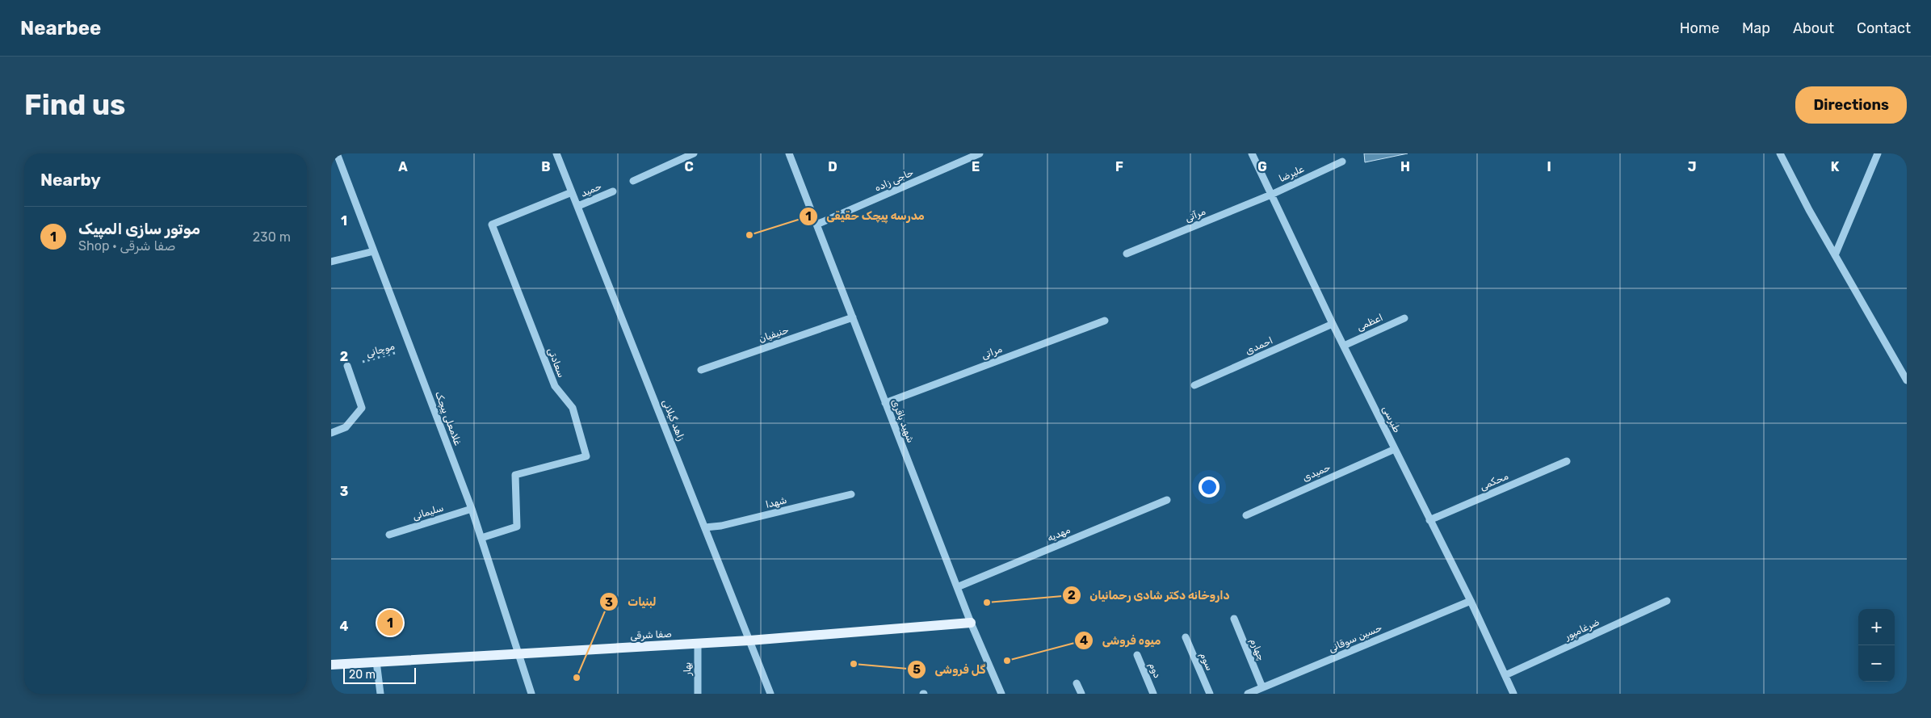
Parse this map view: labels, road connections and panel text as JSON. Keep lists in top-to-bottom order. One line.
{"streets":{"main road":["صفا شرقی"],"street":["علیرضا","حاجی زاده","حمید","مرآتی","اعظمی","حنیفیان","احمدی","مراتی","سعادتی","غلامعلی پیچک","طبرسی","زاهد گیلانی","شهید باقری","حمیدی","محکمی","شهدا","سلیمانی","مهدیه","ضرغامپور","حسین سوقانی","چهارم","سوم","بهار","دوم"],"path":["موچانی"]},"crossings":[["علیرضا","مرآتی"],["علیرضا","طبرسی"],["حاجی زاده","شهید باقری"],["حمید","زاهد گیلانی"],["مرآتی","طبرسی"],["اعظمی","طبرسی"],["حنیفیان","شهید باقری"],["احمدی","طبرسی"],["موچانی","غلامعلی پیچک"],["مراتی","شهید باقری"],["سعادتی","غلامعلی پیچک"],["سعادتی","زاهد گیلانی"],["غلامعلی پیچک","سلیمانی"],["غلامعلی پیچک","صفا شرقی"],["طبرسی","حمیدی"],["طبرسی","محکمی"],["طبرسی","ضرغامپور"],["طبرسی","حسین سوقانی"],["زاهد گیلانی","شهدا"],["زاهد گیلانی","صفا شرقی"],["شهید باقری","مهدیه"],["شهید باقری","صفا شرقی"],["صفا شرقی","بهار"],["حسین سوقانی","چهارم"]],"places":["مدرسه پیچک حقیقی","داروخانه دکتر شادی رحمانیان","میوه فروشی","گل فروشی","لبنیات"],"scale_bar":"20 m","page":{"header":"Nearbee","nav":["Home","Map","About","Contact"],"buttons":"Directions","title":"Find us","heading":"Nearby","list":[{"mark":"1","name":"موتور سازی المپیک","note":"Shop · صفا شرقی","value":"230 m"}],"pins":"1","map_buttons":["+","−"],"scale":"20 m"},"grid":{"columns":["A","B","C","D","E","F","G","H","I","J","K"],"rows":["1","2","3","4"]}}
